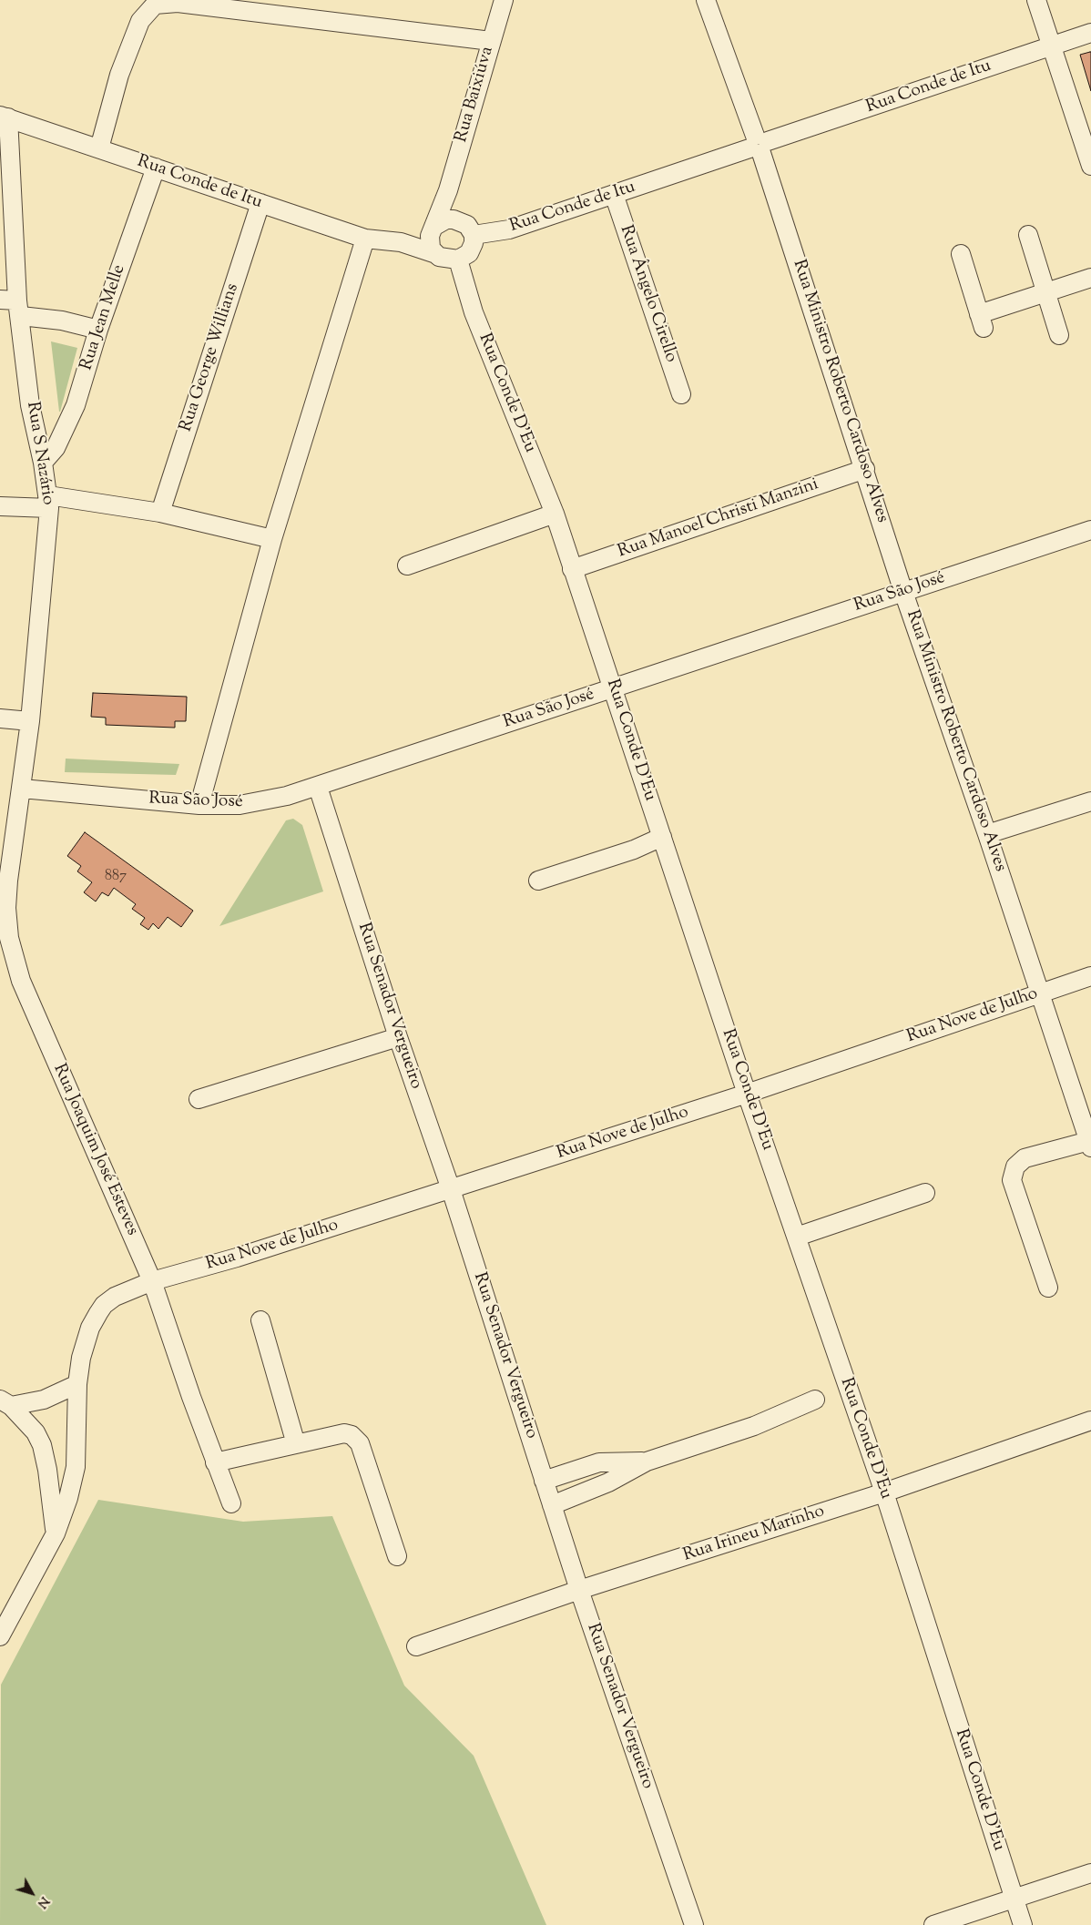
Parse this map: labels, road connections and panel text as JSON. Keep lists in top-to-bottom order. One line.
{"streets":{"street":["Rua Conde de Itu","Rua Baixiúva","Rua Ângelo Cirello","Rua Jean Melle","Rua George Willians","Rua Ministro Roberto Cardoso Alves","Rua Conde D'Eu","Rua S Nazário","Rua Manoel Christi Manzini","Rua São José","Rua Senador Vergueiro","Rua Nove de Julho","Rua Joaquim José Esteves","Rua Irineu Marinho"]},"crossings":[["Rua Conde de Itu","Rua Ângelo Cirello"],["Rua Conde de Itu","Rua Jean Melle"],["Rua Conde de Itu","Rua George Willians"],["Rua Conde de Itu","Rua Ministro Roberto Cardoso Alves"],["Rua Conde de Itu","Rua Conde D'Eu"],["Rua Conde de Itu","Rua S Nazário"],["Rua Jean Melle","Rua S Nazário"],["Rua Ministro Roberto Cardoso Alves","Rua Manoel Christi Manzini"],["Rua Ministro Roberto Cardoso Alves","Rua São José"],["Rua Ministro Roberto Cardoso Alves","Rua Nove de Julho"],["Rua Conde D'Eu","Rua Manoel Christi Manzini"],["Rua Conde D'Eu","Rua São José"],["Rua Conde D'Eu","Rua Nove de Julho"],["Rua Conde D'Eu","Rua Irineu Marinho"],["Rua S Nazário","Rua São José"],["Rua S Nazário","Rua Joaquim José Esteves"],["Rua São José","Rua Senador Vergueiro"],["Rua São José","Rua Joaquim José Esteves"],["Rua Senador Vergueiro","Rua Nove de Julho"],["Rua Senador Vergueiro","Rua Irineu Marinho"],["Rua Nove de Julho","Rua Joaquim José Esteves"]],"house_numbers":["887"],"north":"bottom right"}
